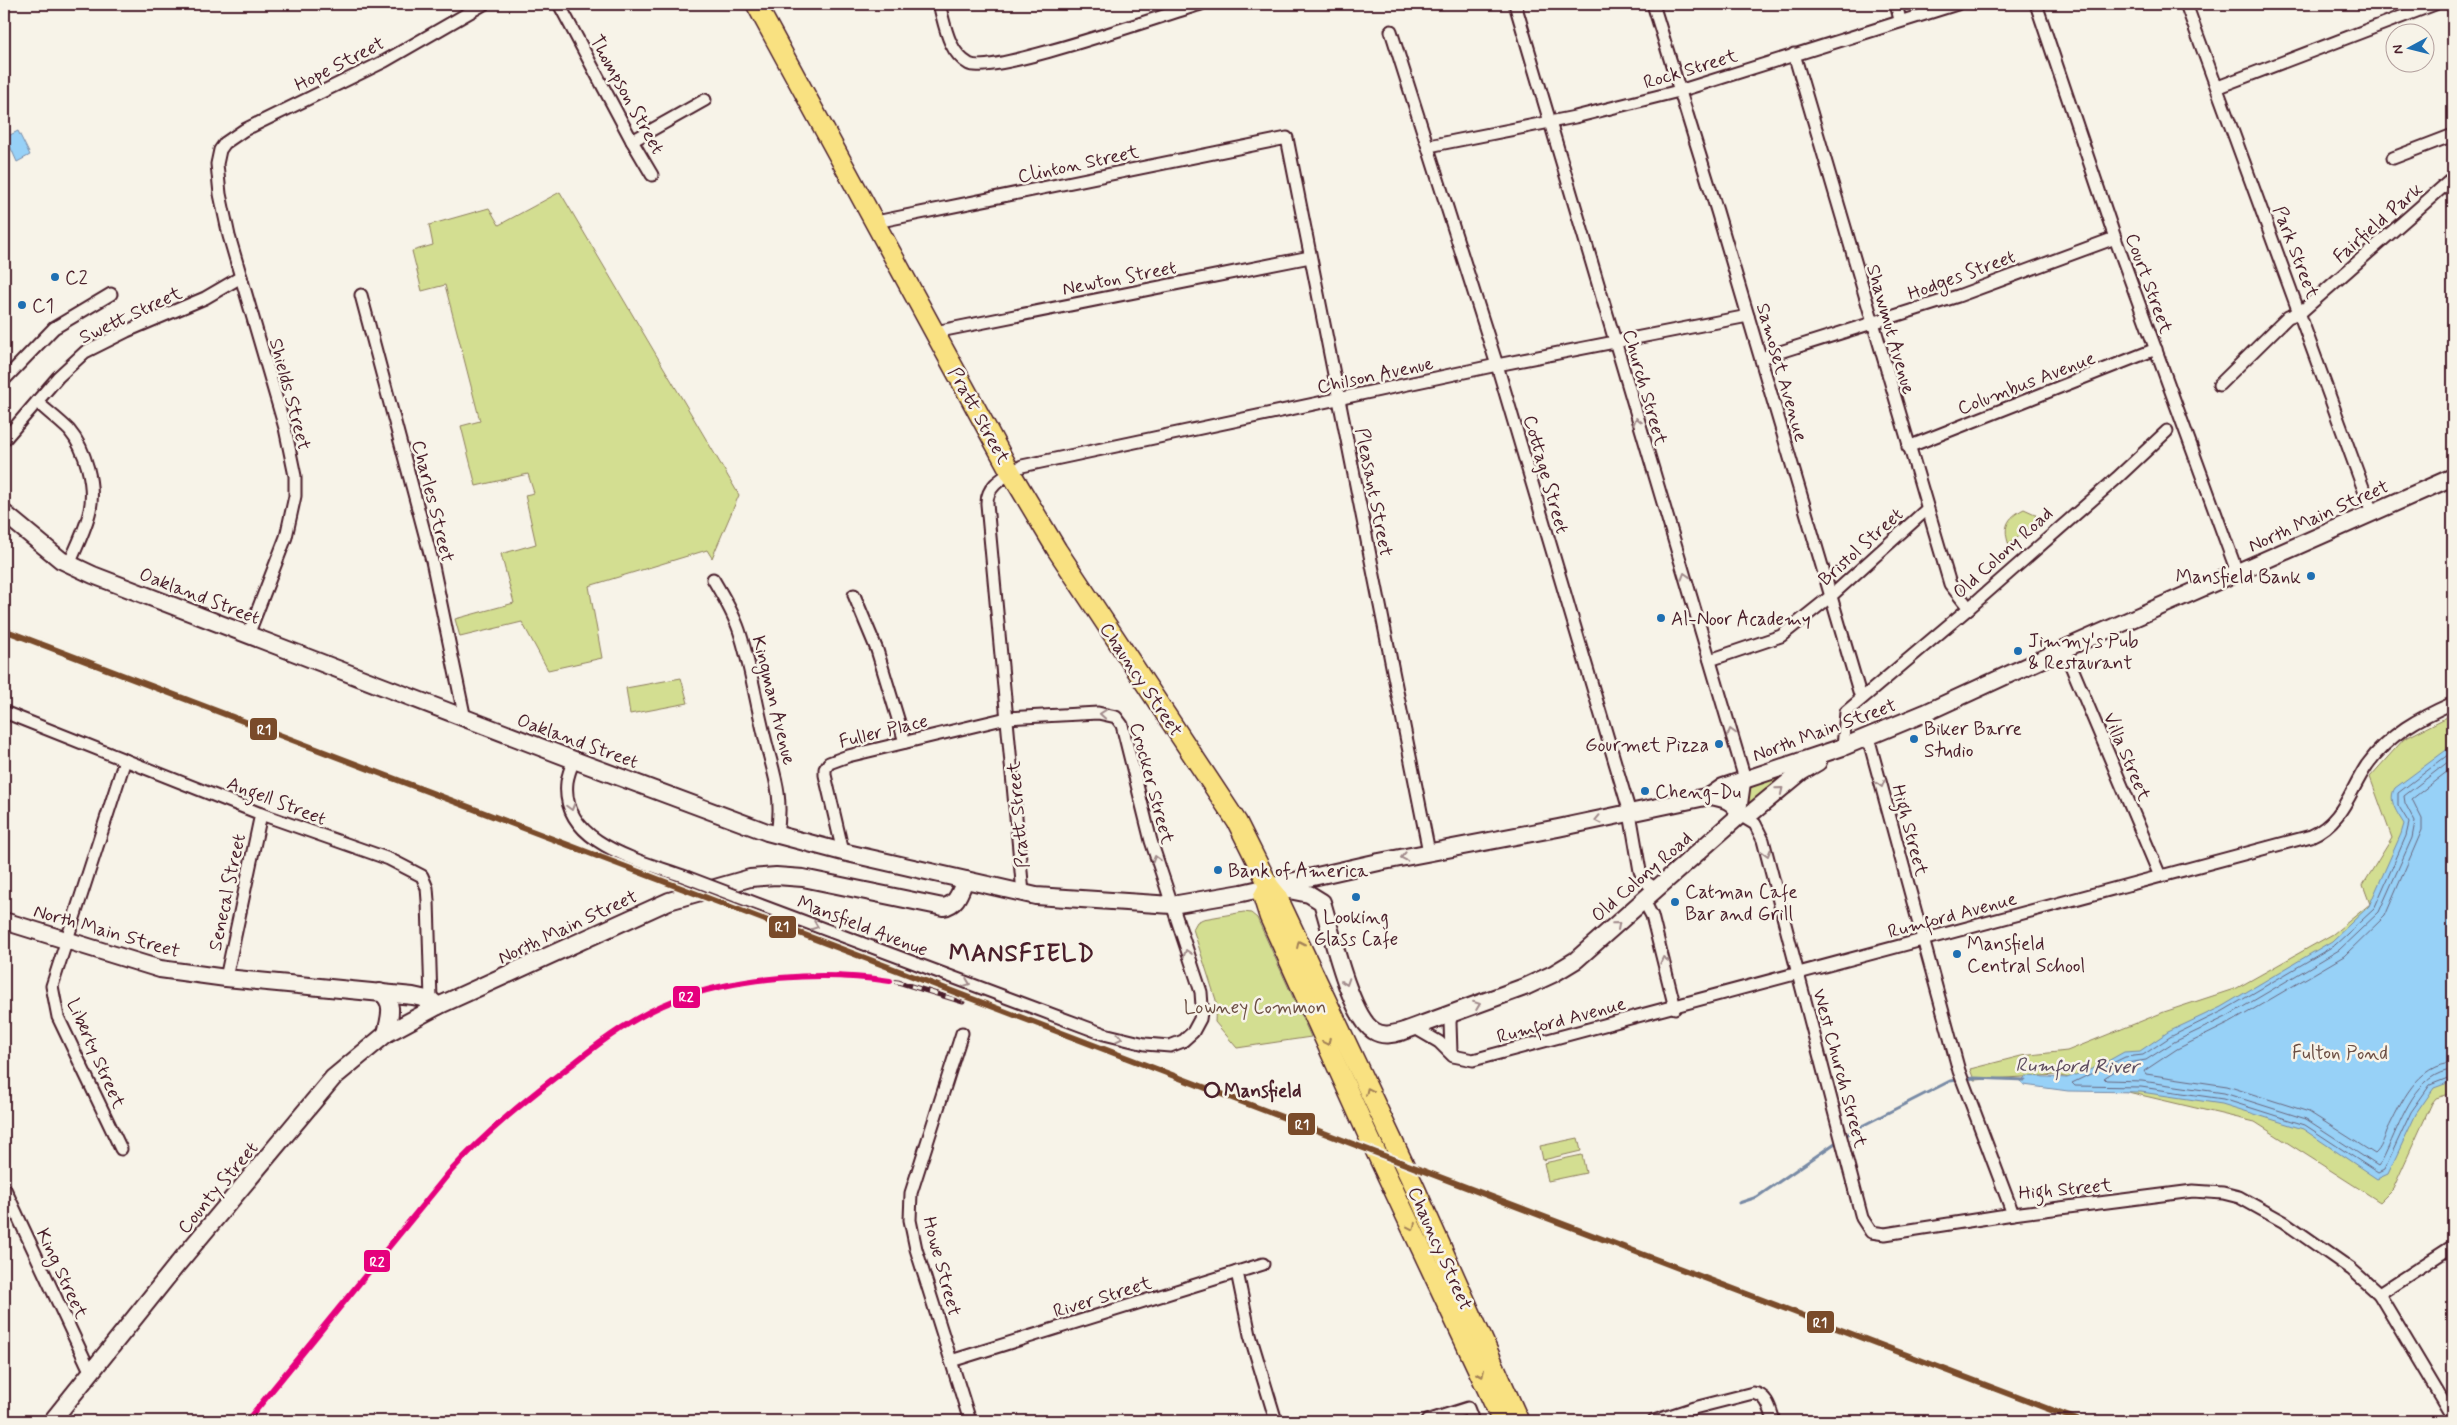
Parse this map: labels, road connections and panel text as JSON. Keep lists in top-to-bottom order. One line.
{"streets":{"main road":["Pratt Street","North Main Street","Old Colony Road","Oakland Street","Chauncy Street","County Street"],"street":["Hope Street","Rock Street","Thompson Street","Clinton Street","Fairfield Park","Park Street","Hodges Street","Newton Street","Court Street","Swett Street","Shawmut Avenue","Samoset Avenue","Chilson Avenue","Columbus Avenue","Church Street","Shields Street","Cottage Street","Pleasant Street","Charles Street","Bristol Street","Kingman Avenue","Fuller Place","Villa Street","Crocker Street","Angell Street","High Street","Senecal Street","Rumford Avenue","Mansfield Avenue","Liberty Street","West Church Street","Howe Street","King Street","River Street"]},"crossings":[["Hope Street","Shields Street"],["Rock Street","Shawmut Avenue"],["Rock Street","Samoset Avenue"],["Rock Street","Church Street"],["Rock Street","Cottage Street"],["Clinton Street","Pratt Street"],["Clinton Street","Pleasant Street"],["Fairfield Park","Park Street"],["Park Street","North Main Street"],["Hodges Street","Court Street"],["Hodges Street","Shawmut Avenue"],["Hodges Street","Samoset Avenue"],["Newton Street","Pratt Street"],["Newton Street","Pleasant Street"],["Court Street","Columbus Avenue"],["Court Street","North Main Street"],["Swett Street","Shields Street"],["Shawmut Avenue","Columbus Avenue"],["Shawmut Avenue","Bristol Street"],["Shawmut Avenue","Old Colony Road"],["Samoset Avenue","Chilson Avenue"],["Samoset Avenue","Bristol Street"],["Samoset Avenue","Old Colony Road"],["Chilson Avenue","Church Street"],["Chilson Avenue","Pratt Street"],["Chilson Avenue","Cottage Street"],["Chilson Avenue","Pleasant Street"],["Chilson Avenue","Chauncy Street"],["Church Street","North Main Street"],["Church Street","Bristol Street"],["Shields Street","Oakland Street"],["Pratt Street","Oakland Street"],["Pratt Street","Chauncy Street"],["Pratt Street","Fuller Place"],["Pratt Street","Crocker Street"],["Cottage Street","North Main Street"],["Cottage Street","Old Colony Road"],["Pleasant Street","North Main Street"],["Charles Street","Oakland Street"],["North Main Street","Old Colony Road"],["North Main Street","Oakland Street"],["North Main Street","Chauncy Street"],["North Main Street","Villa Street"],["North Main Street","Crocker Street"],["North Main Street","Angell Street"],["North Main Street","High Street"],["North Main Street","Senecal Street"],["North Main Street","Mansfield Avenue"],["North Main Street","Liberty Street"],["North Main Street","County Street"],["Old Colony Road","Rumford Avenue"],["Old Colony Road","West Church Street"],["Oakland Street","Kingman Avenue"],["Oakland Street","Fuller Place"],["Oakland Street","Crocker Street"],["Oakland Street","Mansfield Avenue"],["Fuller Place","Crocker Street"],["Villa Street","Rumford Avenue"],["Crocker Street","Mansfield Avenue"],["Angell Street","Senecal Street"],["Angell Street","Liberty Street"],["Angell Street","County Street"],["High Street","Rumford Avenue"],["High Street","West Church Street"],["Rumford Avenue","West Church Street"],["County Street","King Street"],["Howe Street","River Street"]],"one_way":["Church Street","Crocker Street"],"districts":["MANSFIELD"],"water":["Rumford River"],"parks":["Lowney Common","Fulton Pond"],"places":["C2","C1","Mansfield Bank","Al-Noor Academy","Jimmy's Pub & Restaurant","Biker Barre Studio","Gourmet Pizza","Cheng-Du","Bank of America","Looking Glass Cafe","Catman Cafe Bar and Grill","Mansfield Central School","Mansfield"],"lines":["transit line R1","transit line R2"],"north":"left"}
